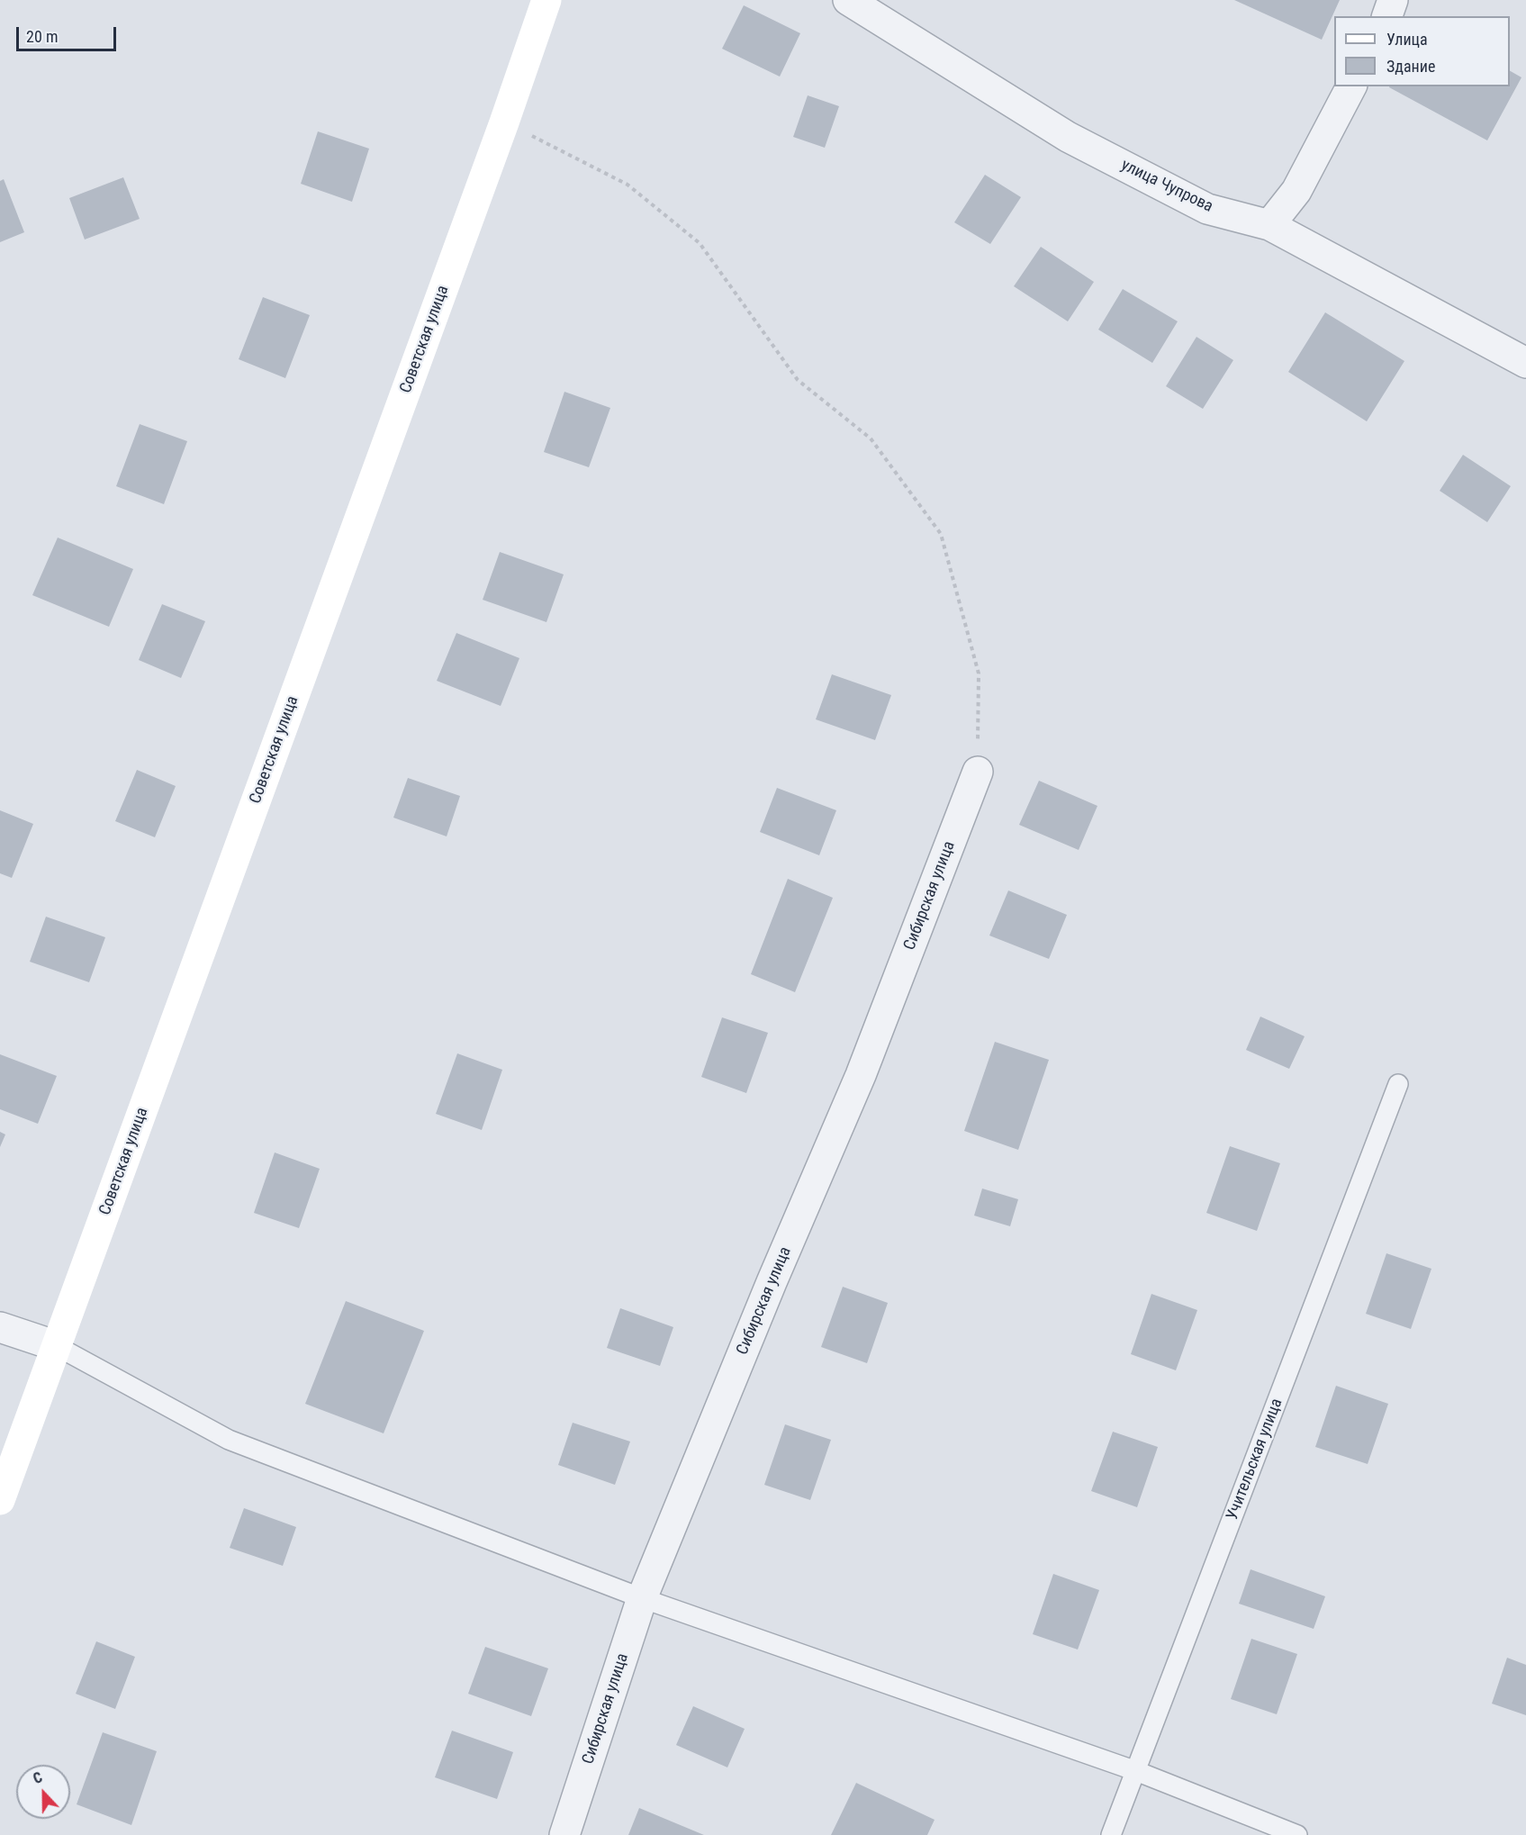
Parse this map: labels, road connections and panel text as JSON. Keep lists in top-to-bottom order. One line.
{"streets":{"main road":["Советская улица"],"street":["улица Чупрова","Сибирская улица"],"lane":["Учительская улица"]},"legend":["Улица","Здание"],"scale_bar":"20 m","north":"top"}
